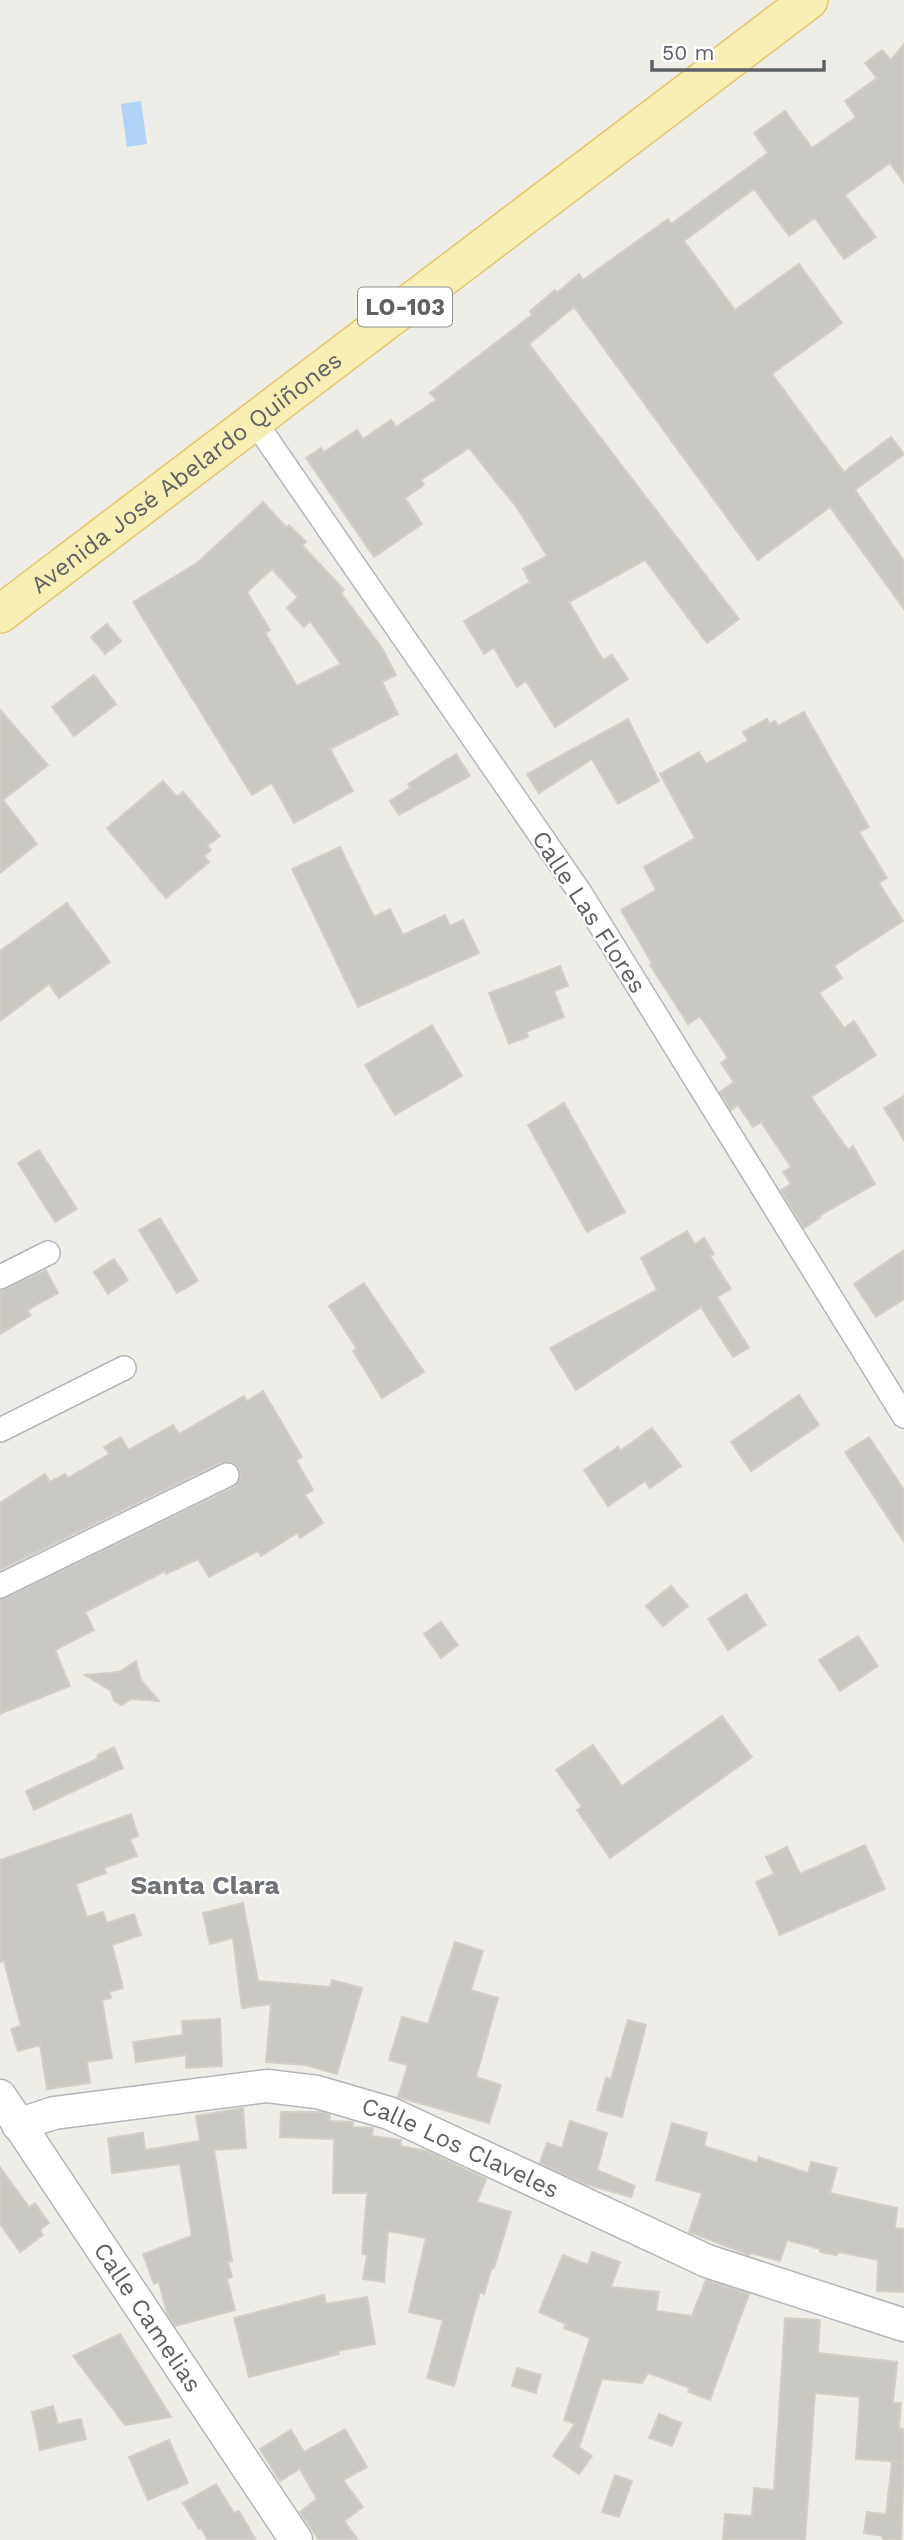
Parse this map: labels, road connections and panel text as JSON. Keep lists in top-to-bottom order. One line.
{"streets":{"main road":["LO-103","Avenida José Abelardo Quiñones"],"street":["Calle Las Flores","Calle Los Claveles","Calle Camelias"]},"crossings":[["Avenida José Abelardo Quiñones","Calle Las Flores"],["Calle Los Claveles","Calle Camelias"]],"districts":["Santa Clara"],"scale_bar":"50 m"}
